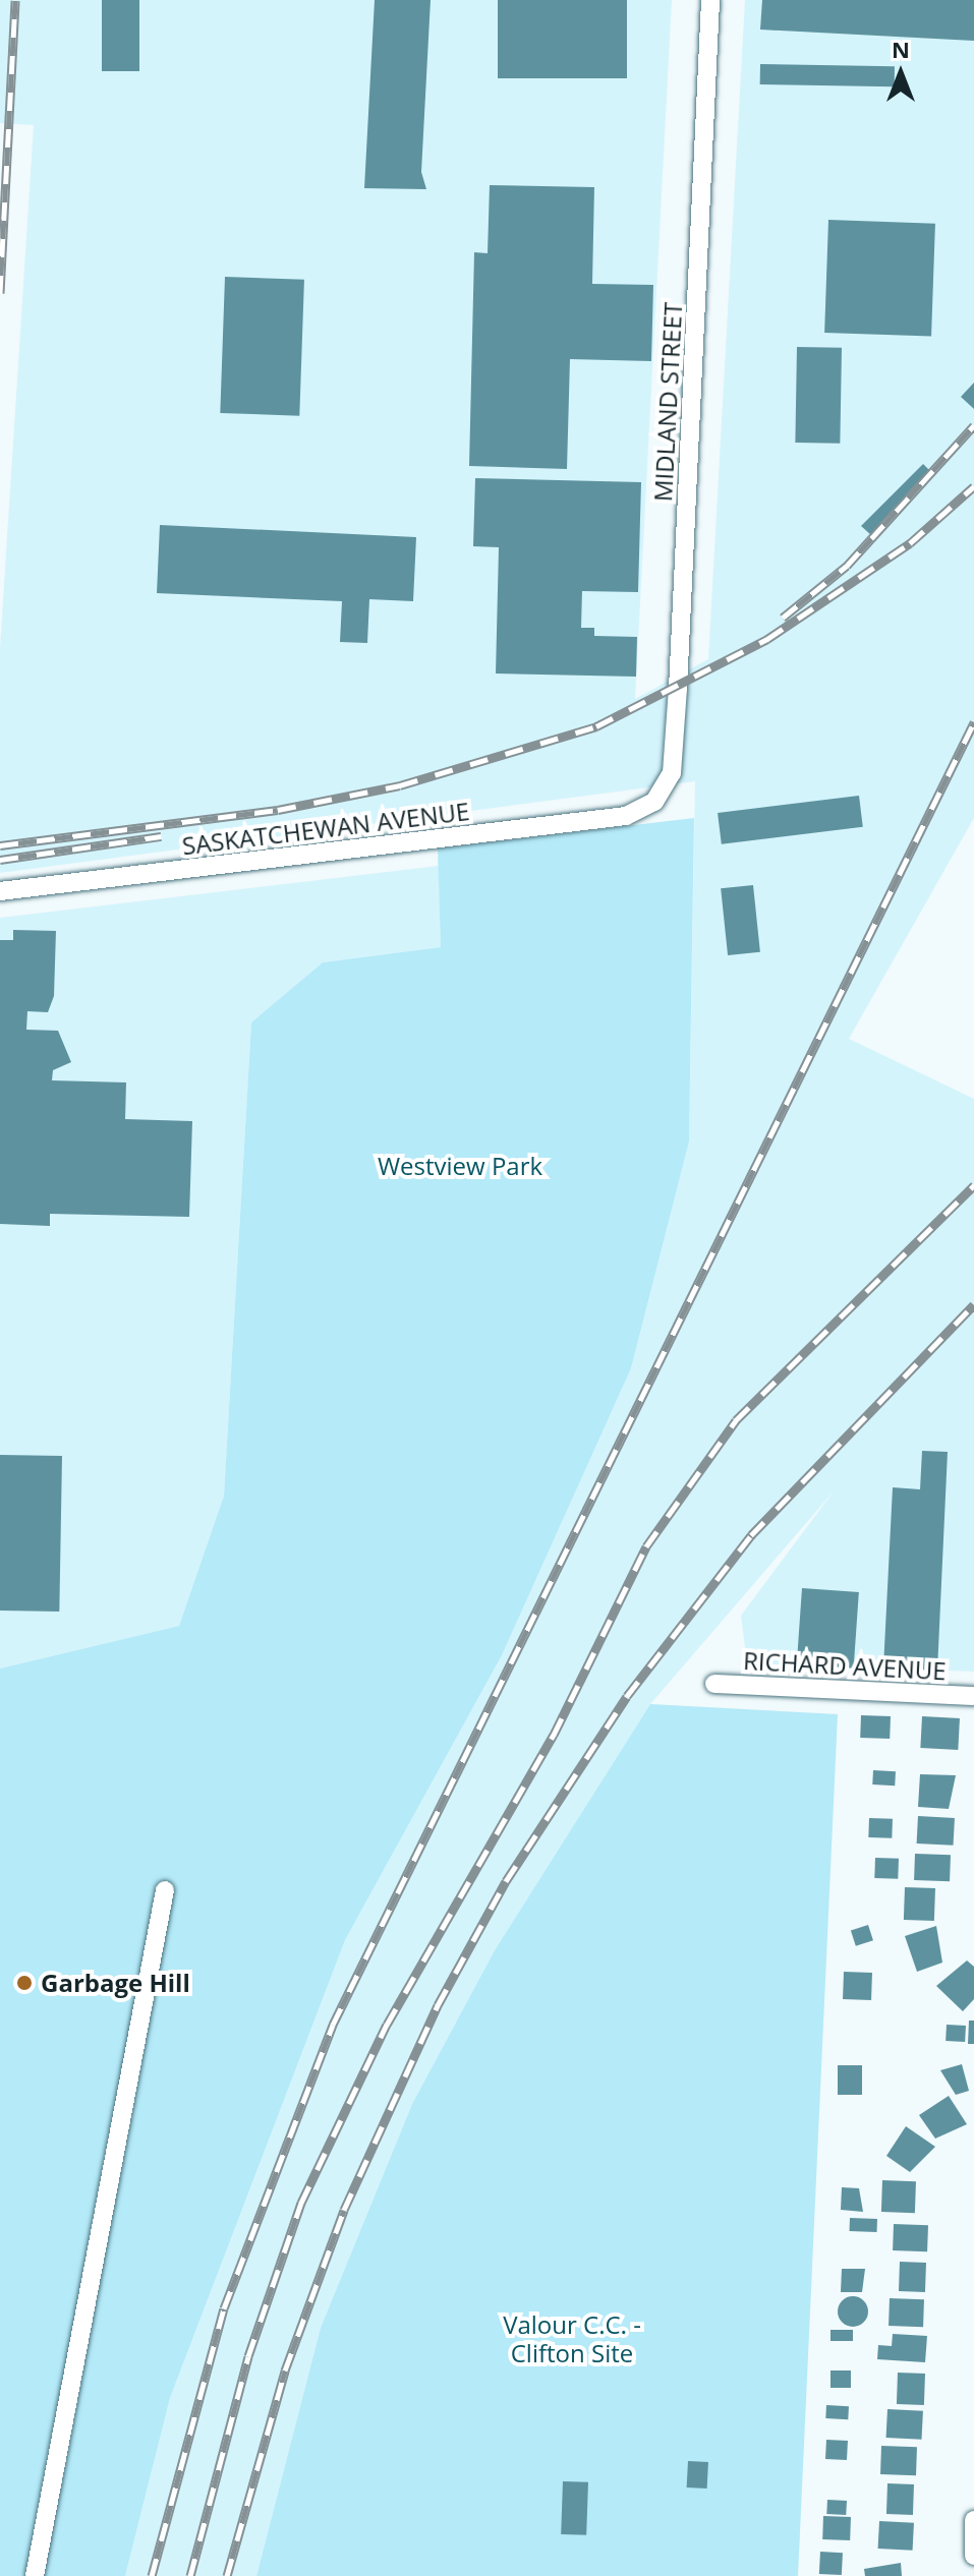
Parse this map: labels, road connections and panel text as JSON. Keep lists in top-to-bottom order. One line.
{"streets":{"street":["MIDLAND STREET","SASKATCHEWAN AVENUE","RICHARD AVENUE"]},"crossings":[["MIDLAND STREET","SASKATCHEWAN AVENUE"]],"parks":["Westview Park","Valour C.C. - Clifton Site"],"places":["Garbage Hill"],"north":"top"}
